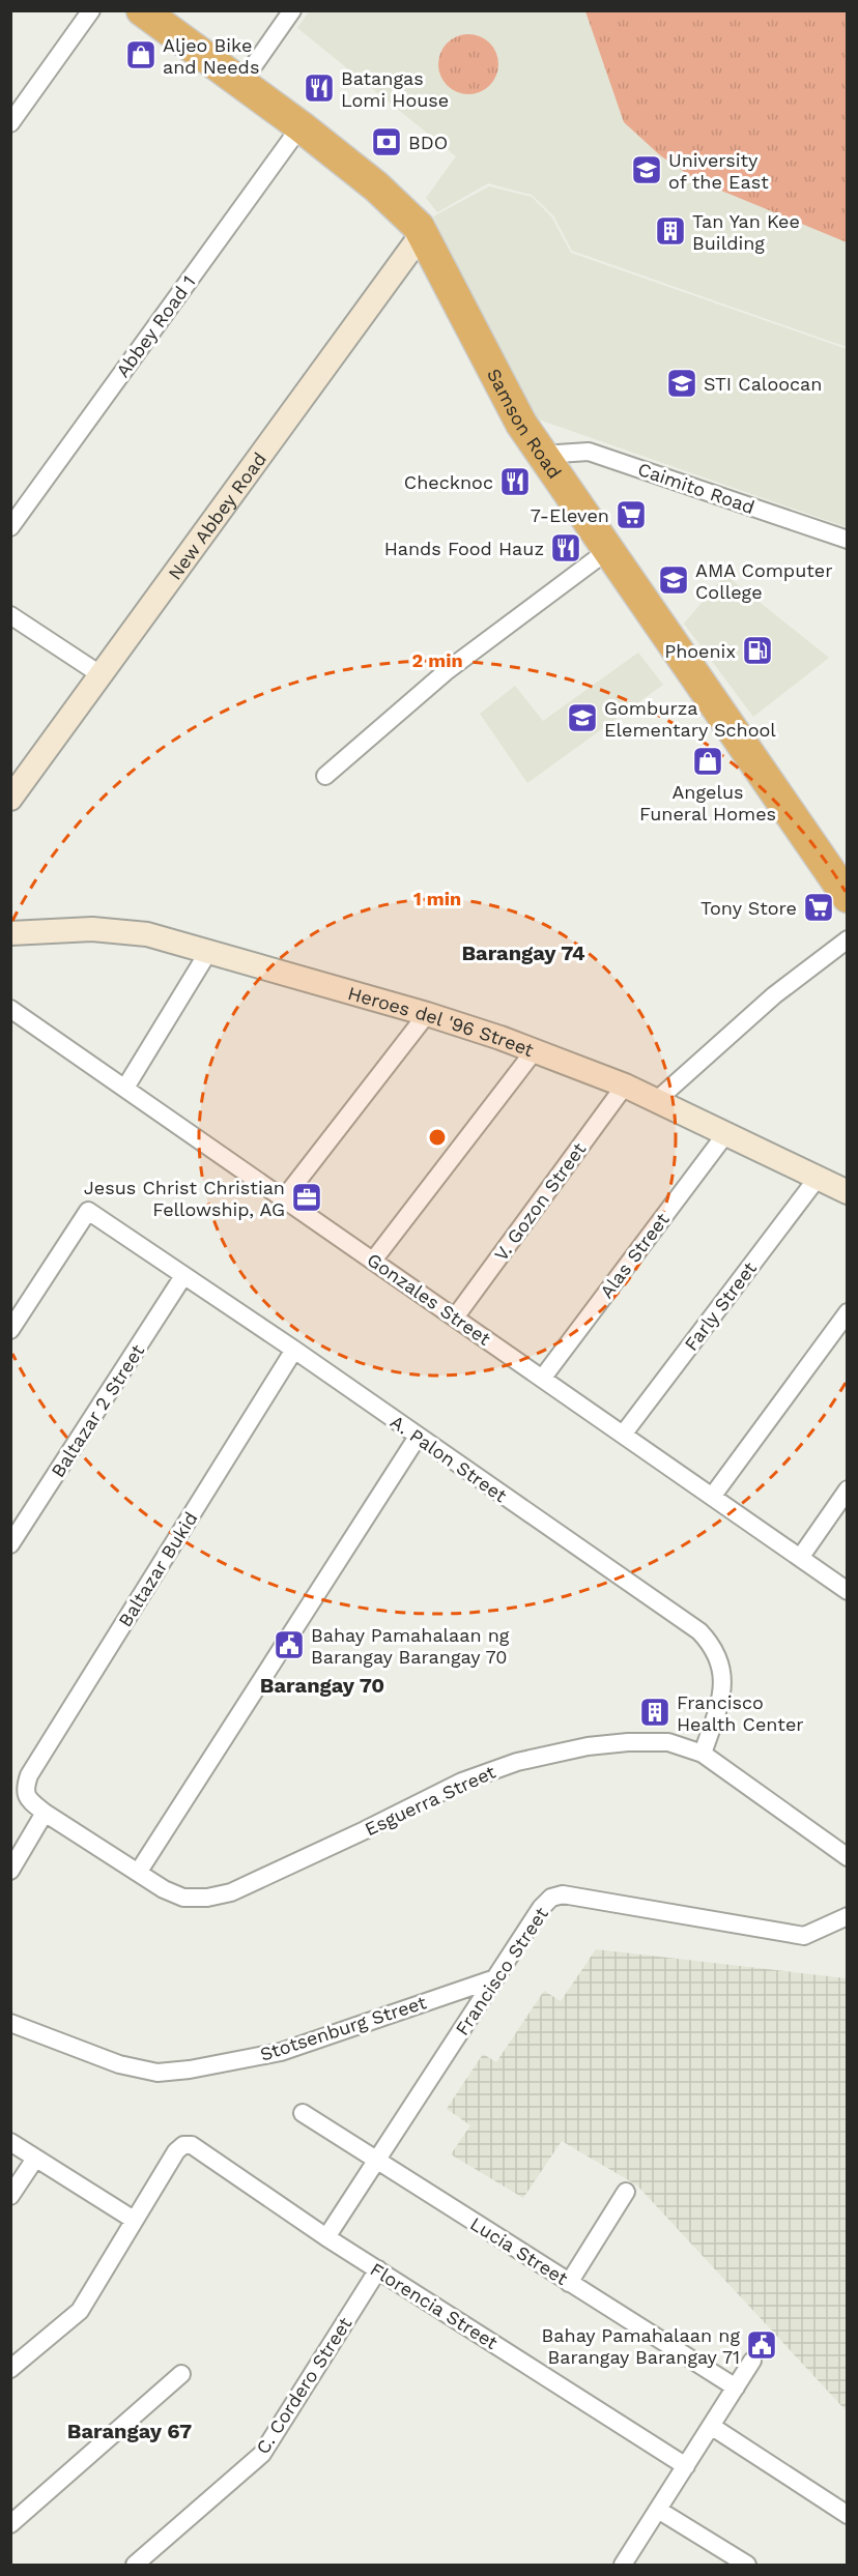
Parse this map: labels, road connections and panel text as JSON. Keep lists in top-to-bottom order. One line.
{"streets":{"highway":["Samson Road"],"street":["Abbey Road 1","Caimito Road","New Abbey Road","Heroes del '96 Street","V. Gozon Street","Alas Street","Gonzales Street","Farly Street","Baltazar 2 Street","A. Palon Street","Baltazar Bukid","Esguerra Street","Francisco Street","Stotsenburg Street","Lucia Street","Florencia Street","C. Cordero Street"]},"crossings":[["Abbey Road 1","Samson Road"],["Samson Road","Caimito Road"],["Samson Road","New Abbey Road"],["Heroes del '96 Street","V. Gozon Street"],["Heroes del '96 Street","Alas Street"],["Heroes del '96 Street","Farly Street"],["V. Gozon Street","Gonzales Street"],["Alas Street","Gonzales Street"],["Gonzales Street","Farly Street"],["Baltazar 2 Street","A. Palon Street"],["A. Palon Street","Baltazar Bukid"],["A. Palon Street","Esguerra Street"],["Baltazar Bukid","Esguerra Street"],["Francisco Street","Stotsenburg Street"],["Francisco Street","Lucia Street"],["Francisco Street","Florencia Street"],["Florencia Street","C. Cordero Street"]],"districts":["Barangay 74","Barangay 70","Barangay 67"],"places":{"shop":["Aljeo Bike and Needs","Angelus Funeral Homes"],"restaurant":["Batangas Lomi House","Checknoc","Hands Food Hauz"],"bank":["BDO"],"school or university":["University of the East","STI Caloocan","AMA Computer College","Gomburza Elementary School"],"building":["Tan Yan Kee Building","Francisco Health Center"],"supermarket":["7-Eleven","Tony Store"],"fuel station":["Phoenix"],"office":["Jesus Christ Christian Fellowship, AG"],"public building":["Bahay Pamahalaan ng Barangay Barangay 70","Bahay Pamahalaan ng Barangay Barangay 71"]},"rings":["2 min","1 min"]}
